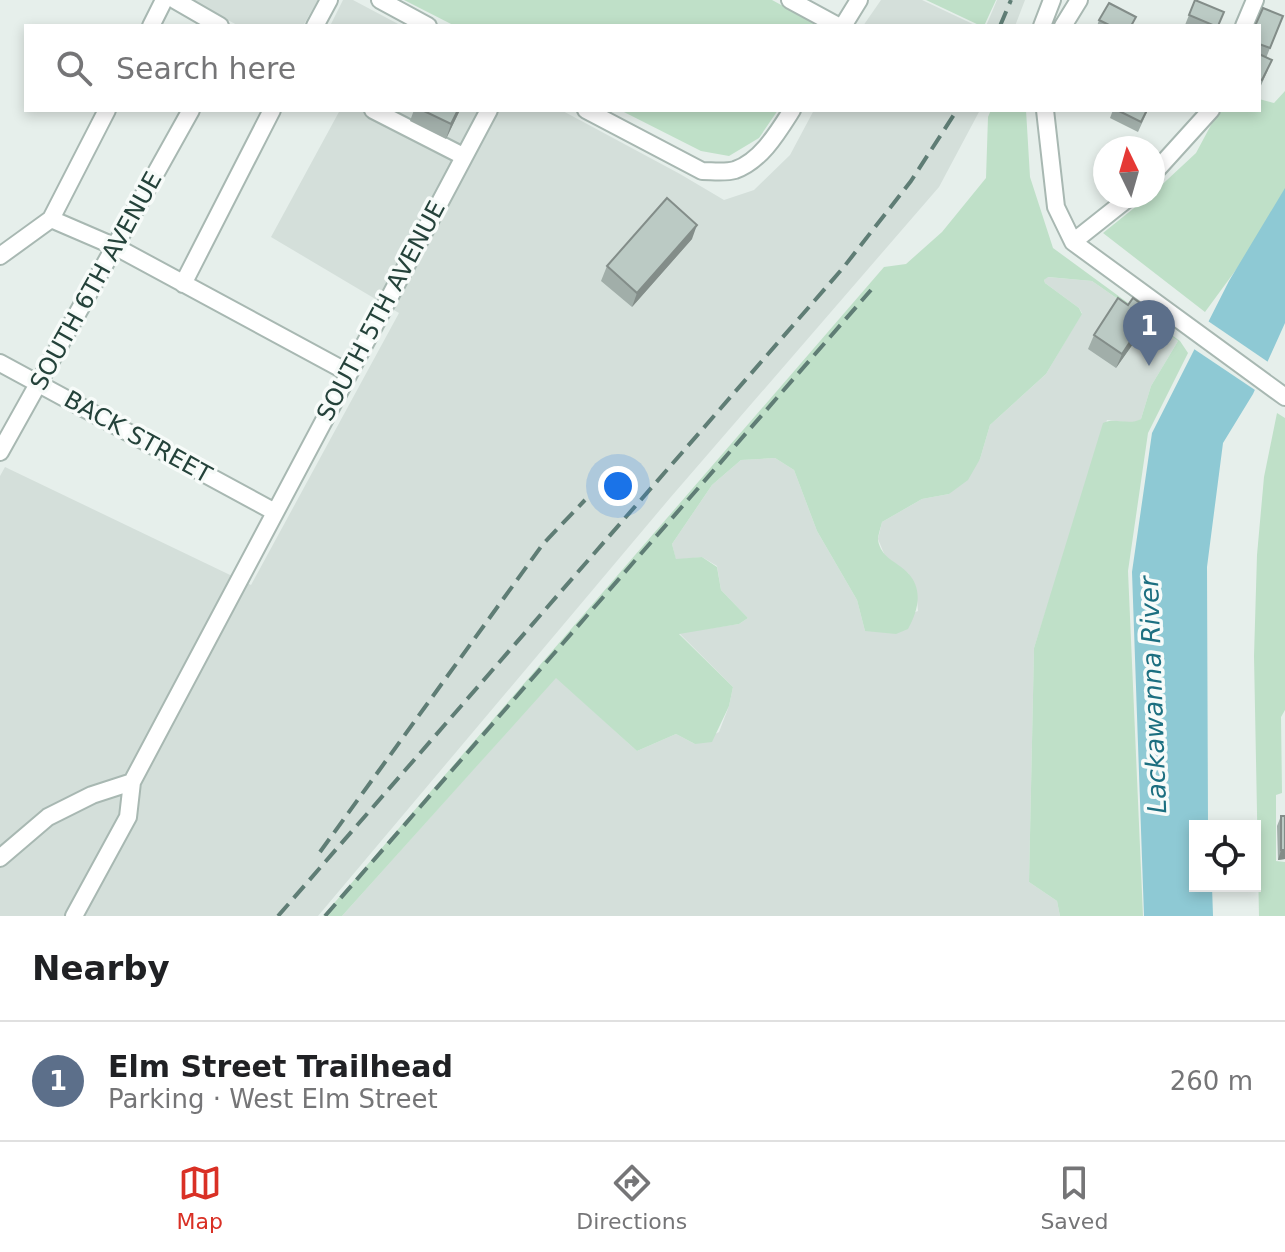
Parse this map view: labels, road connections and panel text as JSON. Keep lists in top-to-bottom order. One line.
{"streets":{"street":["SOUTH 6TH AVENUE","SOUTH 5TH AVENUE","BACK STREET"]},"crossings":[["SOUTH 6TH AVENUE","BACK STREET"],["SOUTH 5TH AVENUE","BACK STREET"]],"water":["Lackawanna River"],"north":"top","page":{"search":"Search here","pins":"1","heading":"Nearby","list":[{"mark":"1","name":"Elm Street Trailhead","note":"Parking · West Elm Street","value":"260 m"}],"nav":["Map","Directions","Saved"]}}
